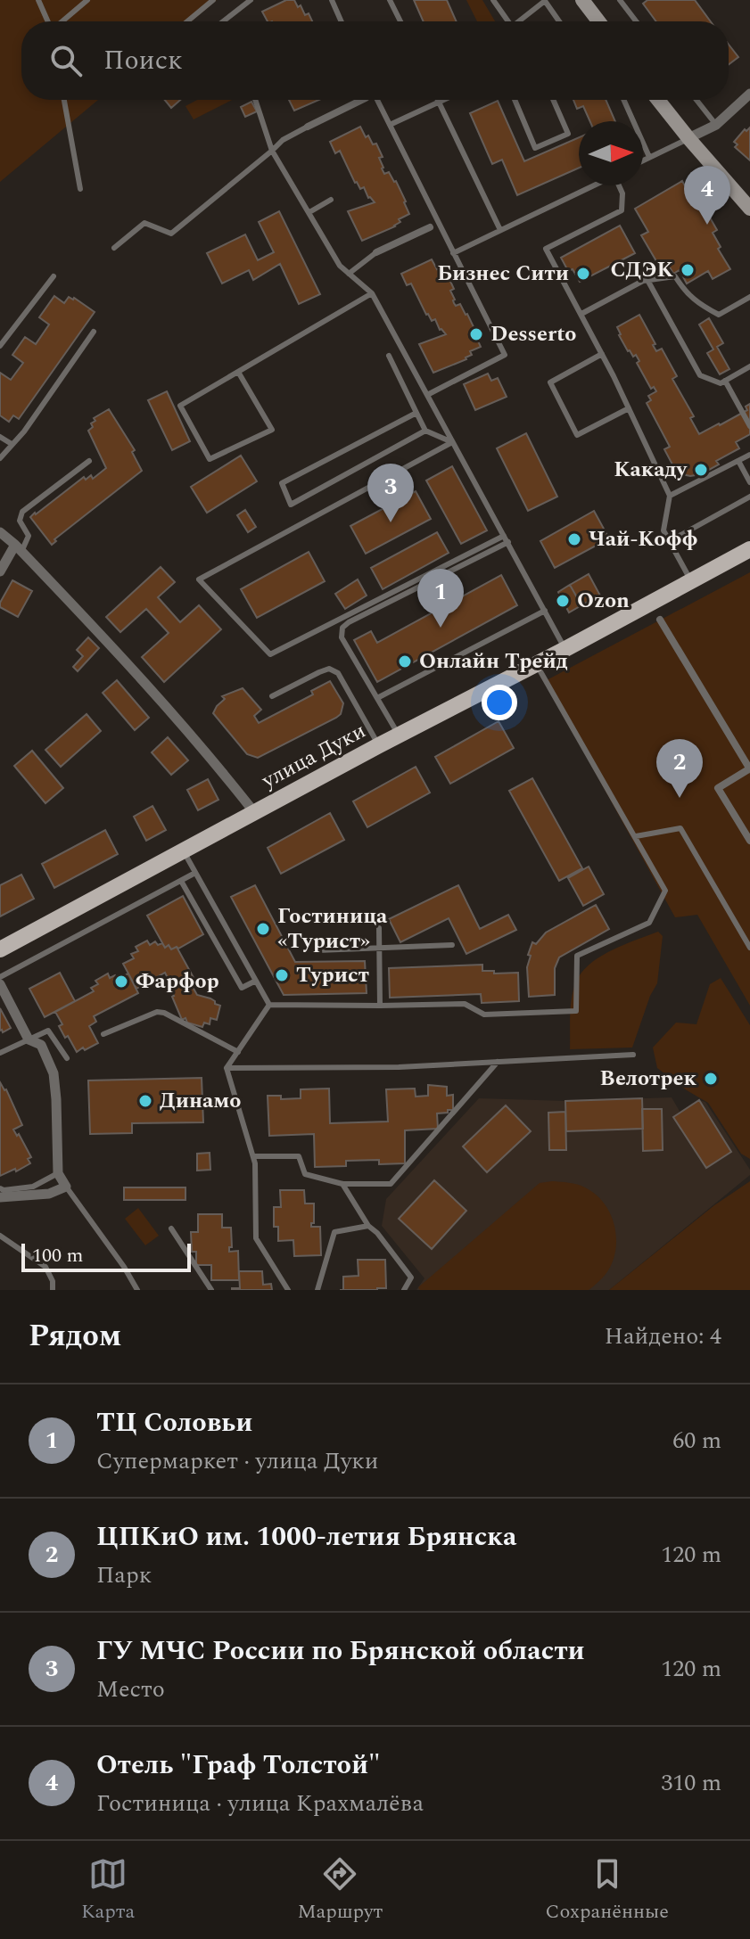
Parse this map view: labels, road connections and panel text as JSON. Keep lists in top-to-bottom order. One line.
{"streets":{"main road":["улица Дуки"]},"places":["СДЭК","Бизнес Сити","Desserto","Какаду","Чай-Кофф","Ozon","Онлайн Трейд","Гостиница «Турист»","Турист","Фарфор","Велотрек","Динамо"],"scale_bar":"100 m","north":"right","page":{"search":"Поиск","pins":["4","3","1","2"],"scale":"100 m","heading":["Рядом","Найдено: 4"],"list":[{"mark":"1","name":"ТЦ Соловьи","note":"Супермаркет · улица Дуки","value":"60 m"},{"mark":"2","name":"ЦПКиО им. 1000-летия Брянска","note":"Парк","value":"120 m"},{"mark":"3","name":"ГУ МЧС России по Брянской области","note":"Место","value":"120 m"},{"mark":"4","name":"Отель \"Граф Толстой\"","note":"Гостиница · улица Крахмалёва","value":"310 m"}],"nav":["Карта","Маршрут","Сохранённые"]}}
